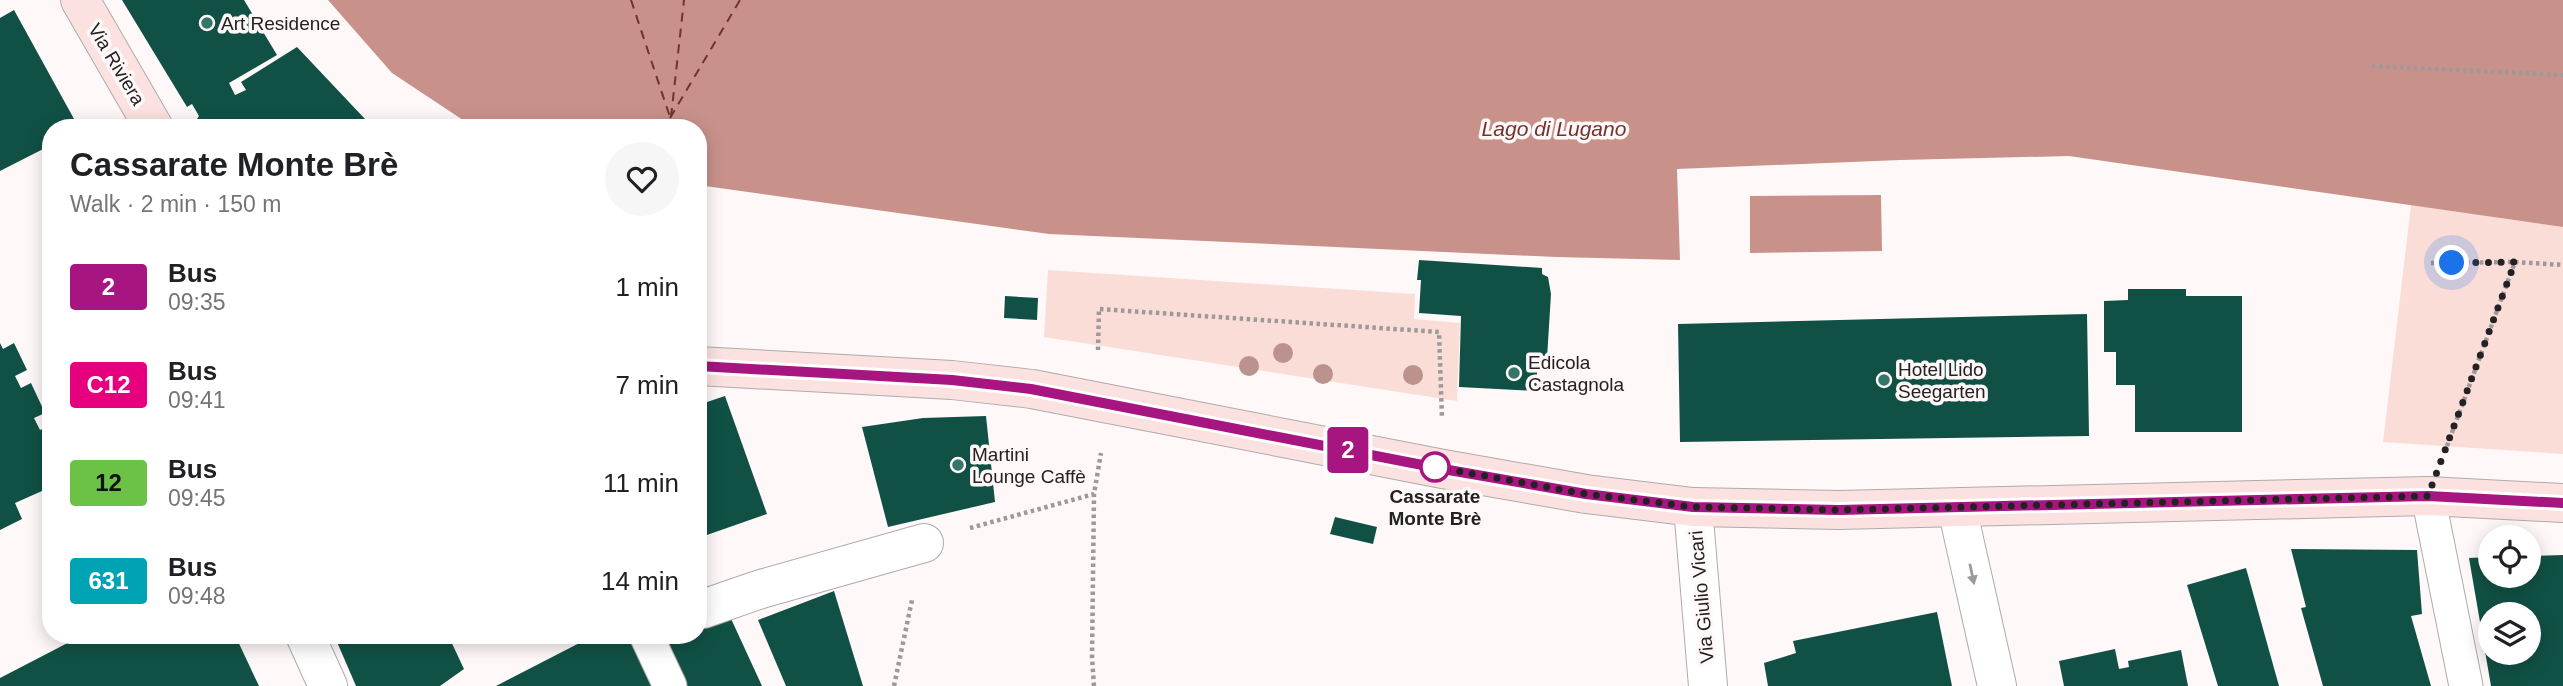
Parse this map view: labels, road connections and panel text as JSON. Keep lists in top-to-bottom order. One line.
{"streets":{"main road":["Via Riviera"],"street":["Via Giulio Vicari"]},"water":["Lago di Lugano"],"places":["Art Residence","Edicola Castagnola","Hotel Lido Seegarten","Martini Lounge Caffè","Cassarate Monte Brè"],"lines":["bus line 2"],"page":{"on_map":"2","heading":["Cassarate Monte Brè","Walk · 2 min · 150 m"],"list":[{"mark":"2","name":"Bus","note":"09:35","value":"1 min"},{"mark":"C12","name":"Bus","note":"09:41","value":"7 min"},{"mark":"12","name":"Bus","note":"09:45","value":"11 min"},{"mark":"631","name":"Bus","note":"09:48","value":"14 min"}]}}
